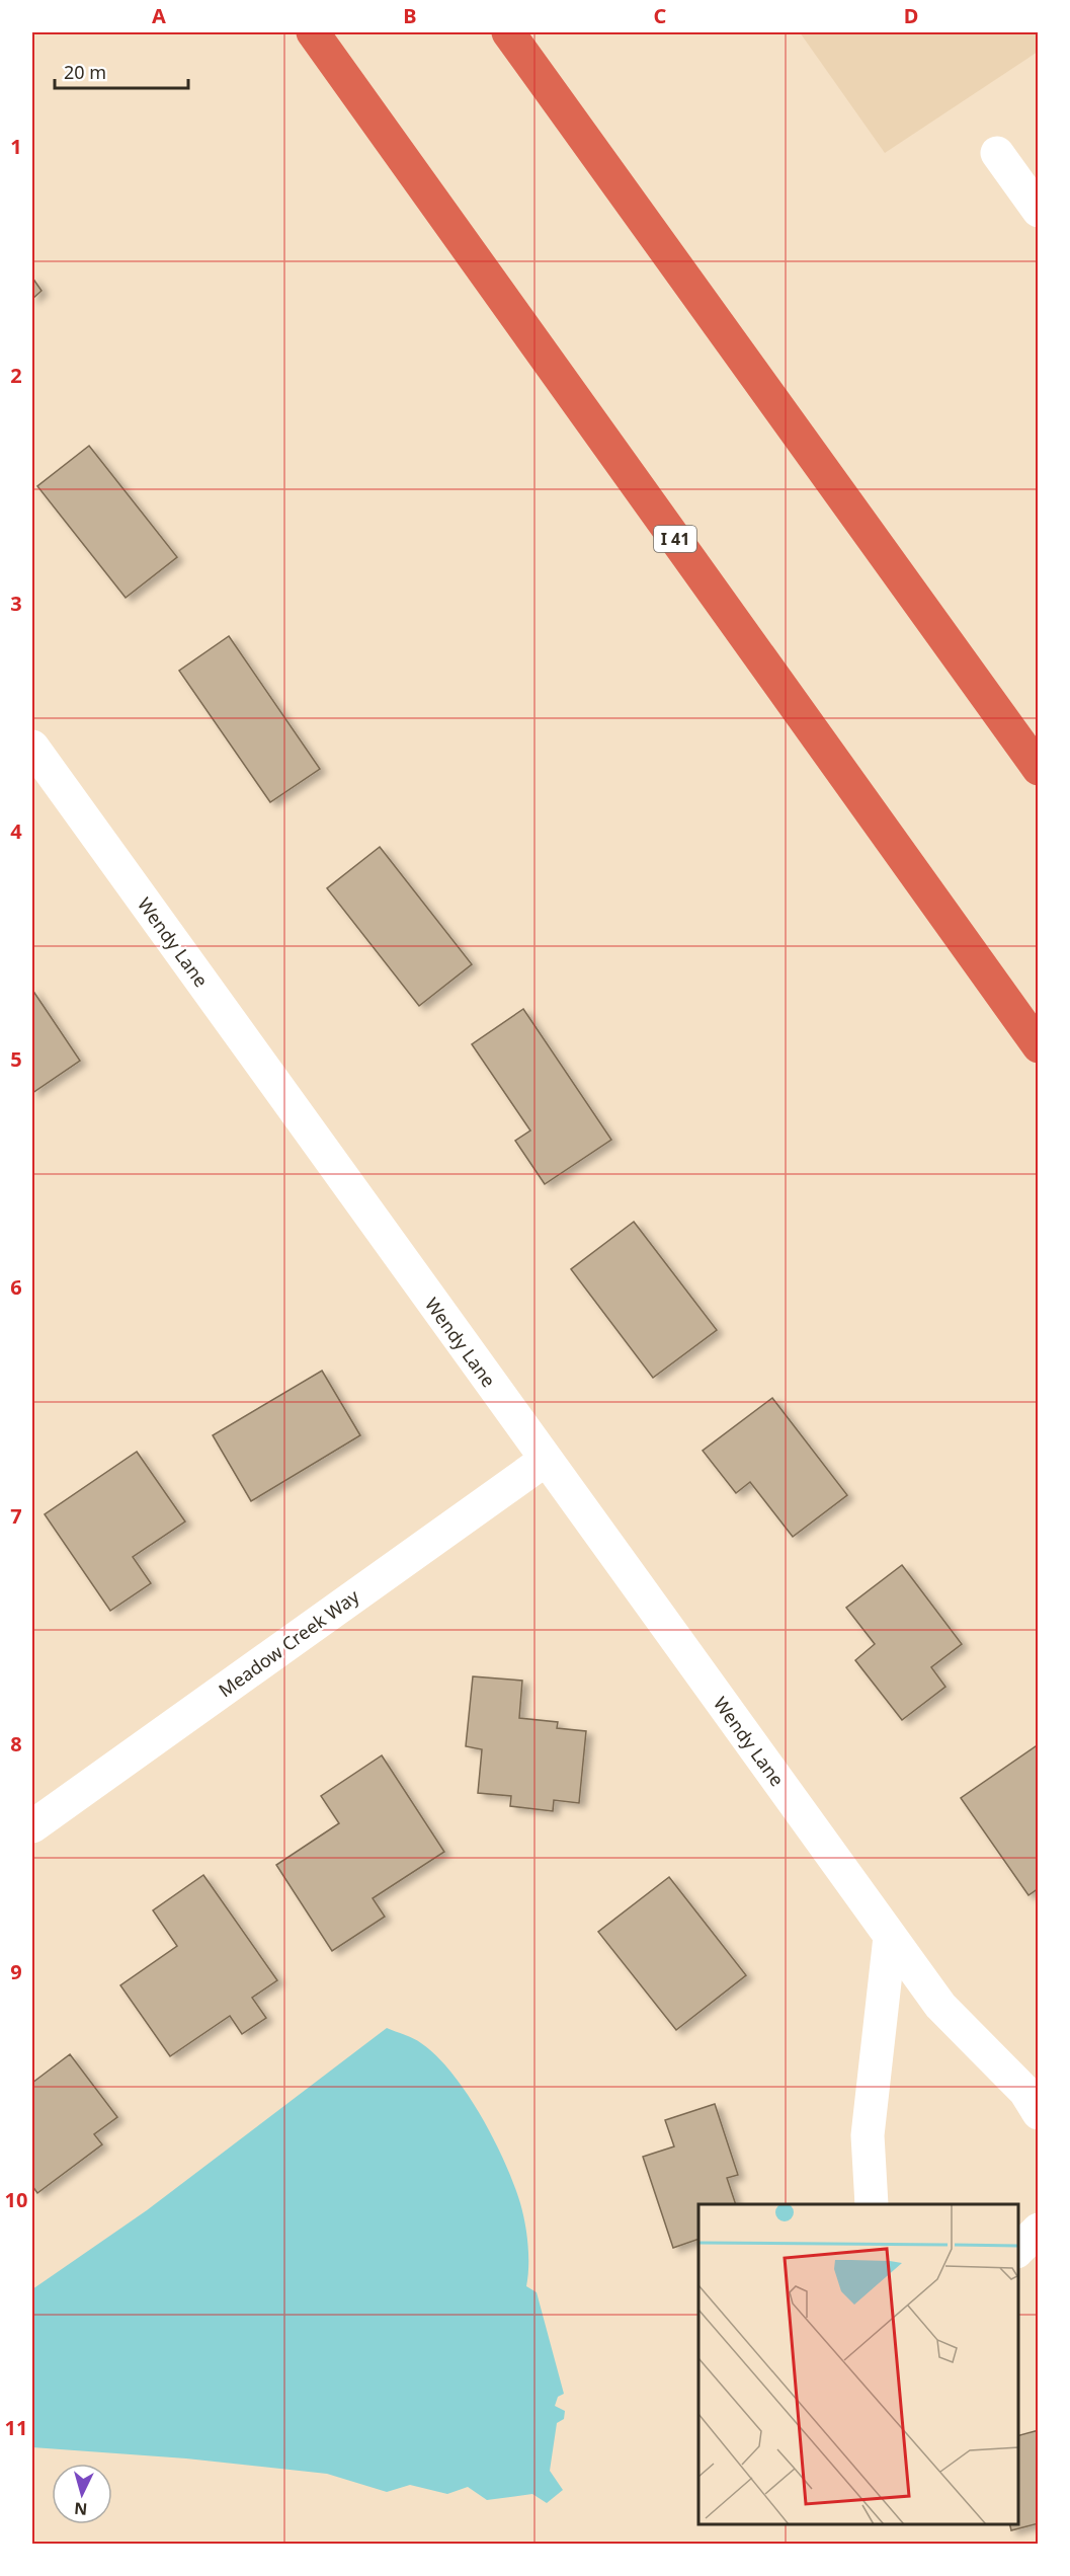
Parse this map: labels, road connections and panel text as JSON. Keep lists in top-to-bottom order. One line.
{"streets":{"highway":["I 41"],"street":["Wendy Lane","Meadow Creek Way"]},"crossings":[["Wendy Lane","Meadow Creek Way"]],"scale_bar":"20 m","north":"bottom","grid":{"columns":["A","B","C","D"],"rows":["1","2","3","4","5","6","7","8","9","10","11"]}}
